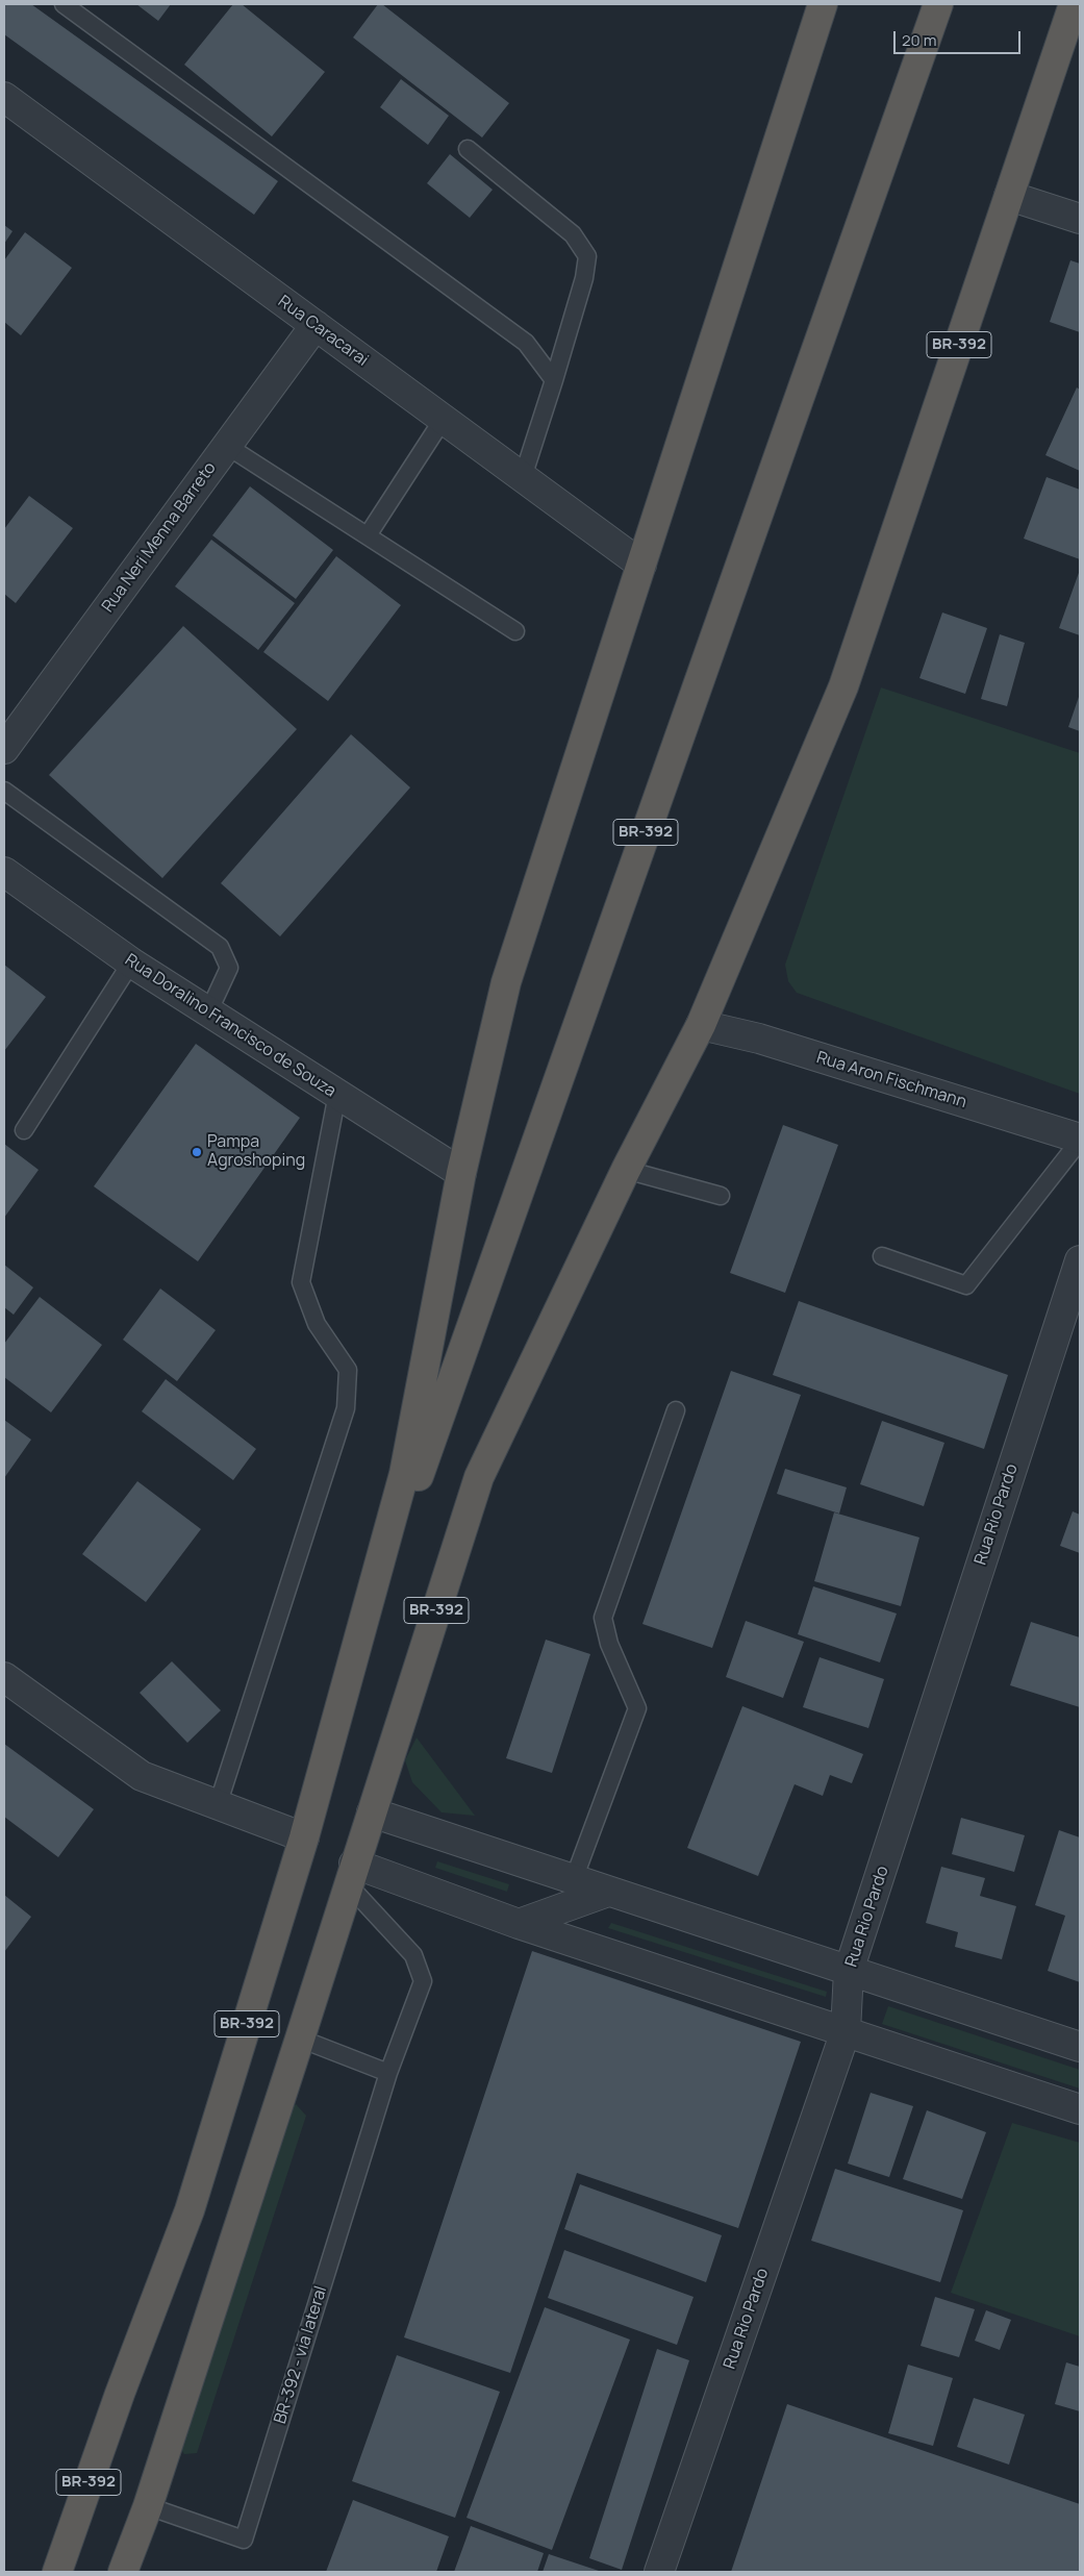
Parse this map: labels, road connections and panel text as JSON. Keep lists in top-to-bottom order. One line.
{"streets":{"highway":["BR-392"],"street":["Rua Caracarai","Rua Neri Menna Barreto","Rua Doralino Francisco de Souza","Rua Aron Fischmann","Rua Rio Pardo"],"lane":["BR-392 - via lateral"]},"crossings":[["Rua Caracarai","BR-392"],["Rua Caracarai","Rua Neri Menna Barreto"],["BR-392","Rua Doralino Francisco de Souza"],["BR-392","Rua Aron Fischmann"],["BR-392","BR-392 - via lateral"]],"places":["Pampa Agroshoping"],"scale_bar":"20 m"}
